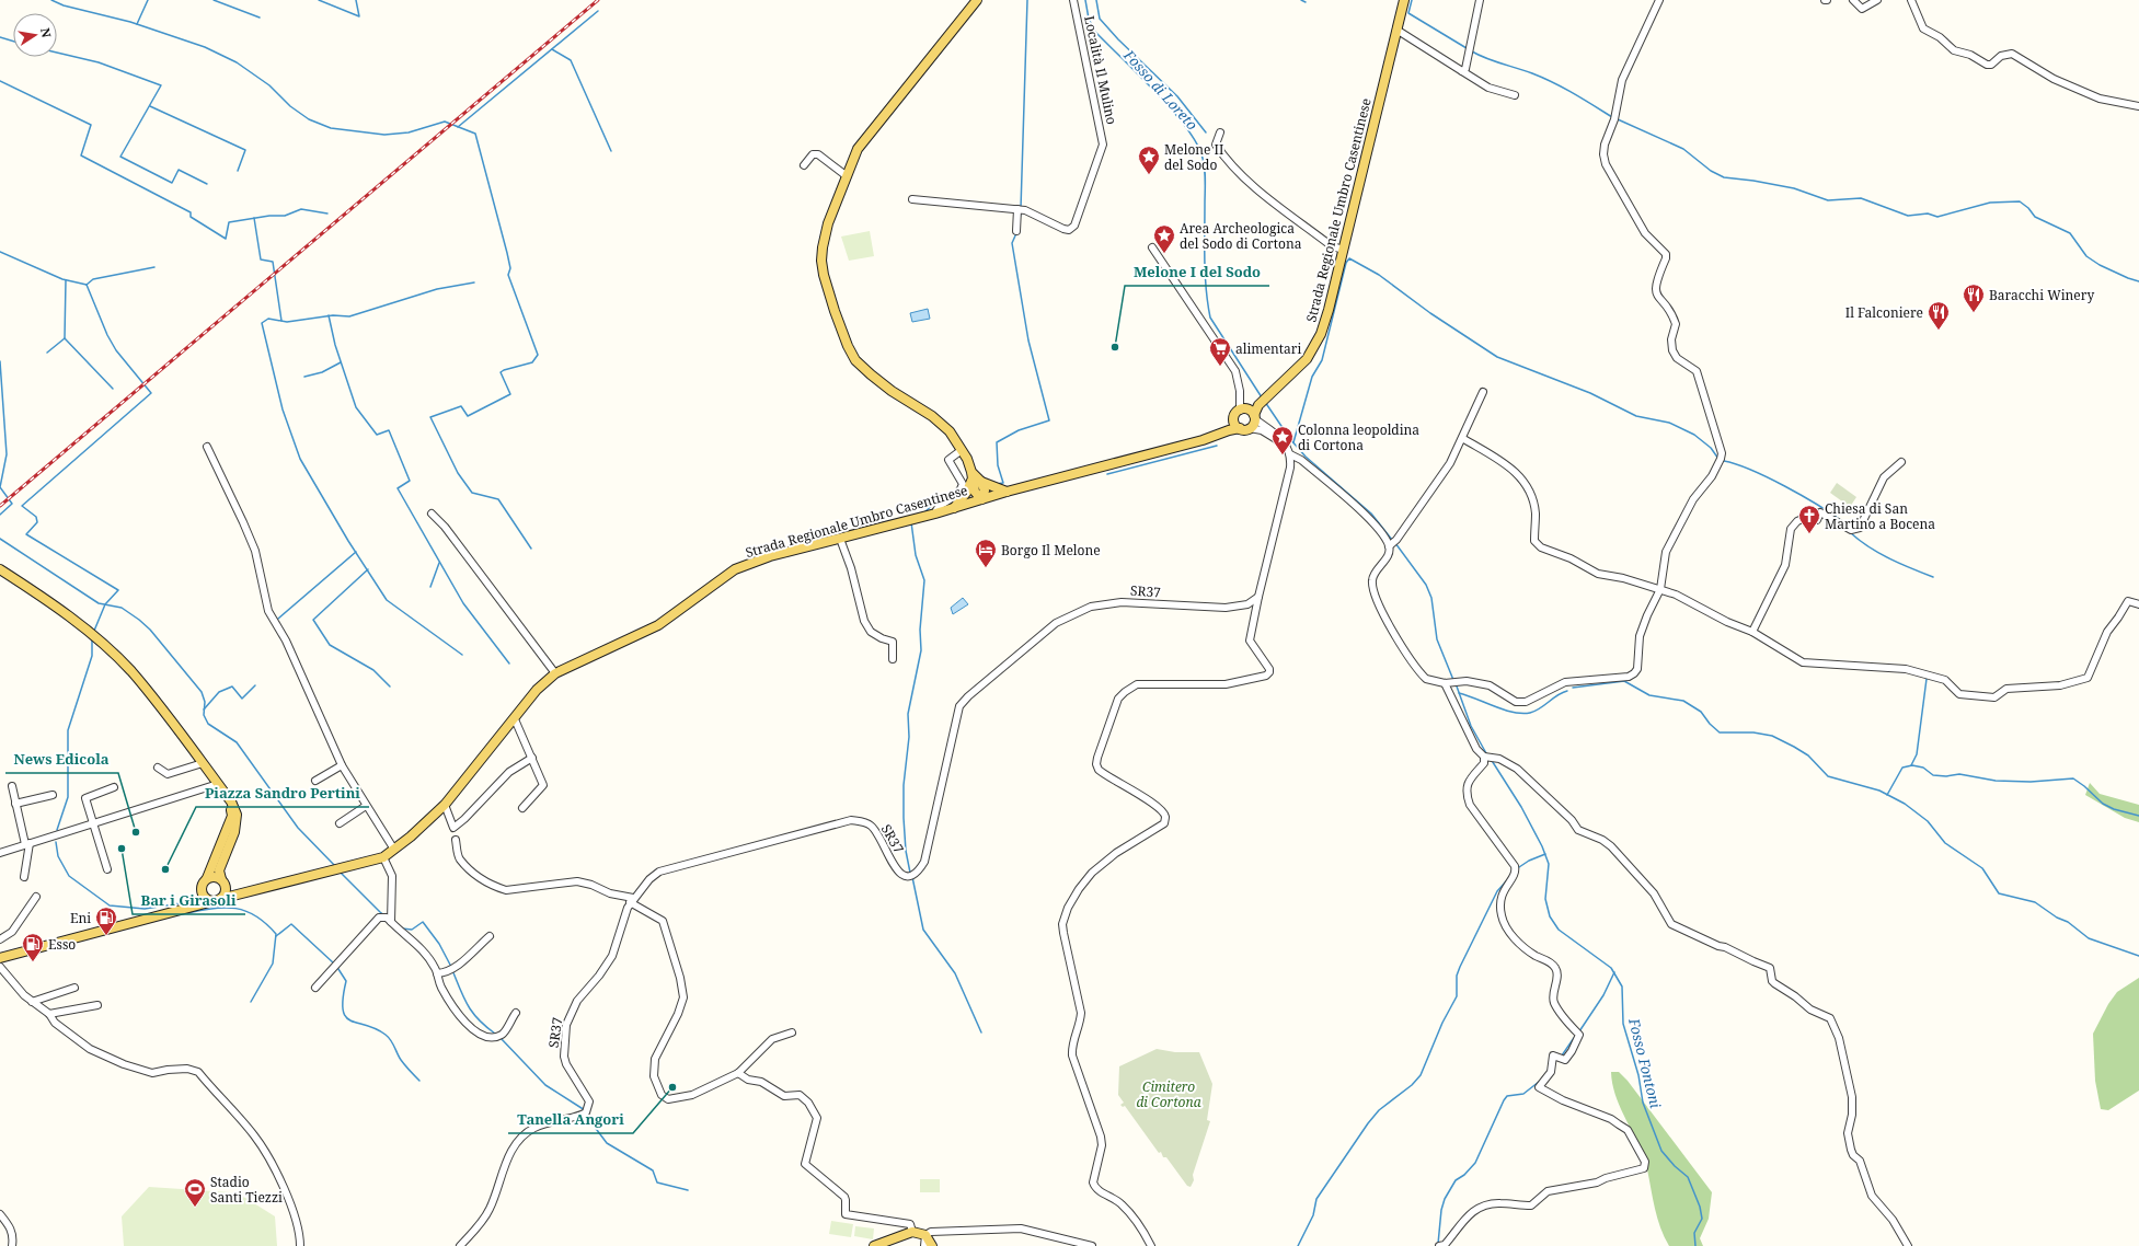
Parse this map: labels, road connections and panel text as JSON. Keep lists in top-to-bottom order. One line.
{"streets":{"main road":["Strada Regionale Umbro Casentinese"],"street":["Località Il Mulino","SR37"]},"water":["Fosso di Loreto","Fosso Fontoni"],"parks":["Cimitero di Cortona"],"places":{"place":["Melone II del Sodo","Area Archeologica del Sodo di Cortona","Colonna leopoldina di Cortona"],"restaurant":["Baracchi Winery","Il Falconiere"],"other":["Melone I del Sodo","News Edicola","Bar i Girasoli","Piazza Sandro Pertini","Tanella Angori"],"supermarket":["alimentari"],"church":["Chiesa di San Martino a Bocena"],"hotel":["Borgo Il Melone"],"fuel station":["Eni","Esso"],"sports":["Stadio Santi Tiezzi"]},"north":"right"}
